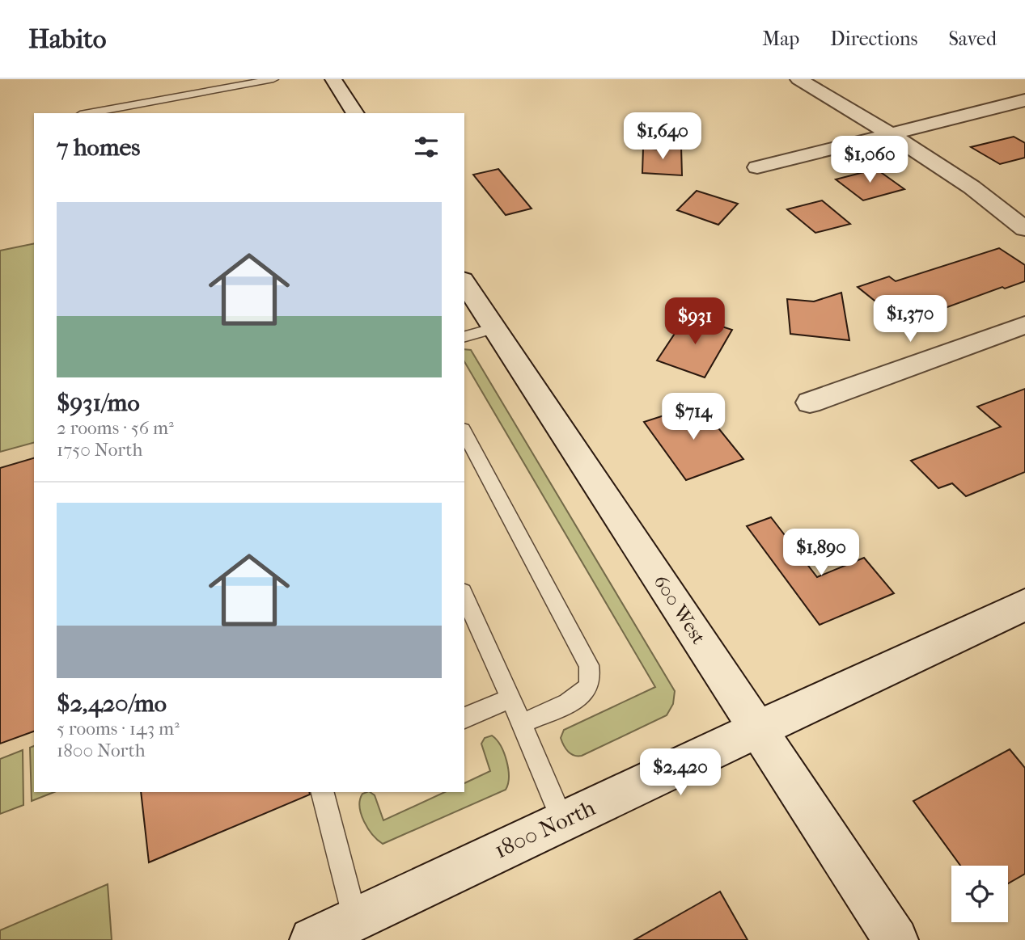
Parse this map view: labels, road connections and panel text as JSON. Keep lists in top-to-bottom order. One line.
{"streets":{"street":["600 West","1800 North"]},"crossings":[["600 West","1800 North"]],"page":{"header":"Habito","nav":["Map","Directions","Saved"],"price":["$1,640","$1,060","$1,370","$931","$714","$1,890","$2,420"],"heading":"7 homes","list":[{"name":"$931/mo","note":"2 rooms · 56 m² · 1750 North"},{"name":"$2,420/mo","note":"5 rooms · 143 m² · 1800 North"}]}}
